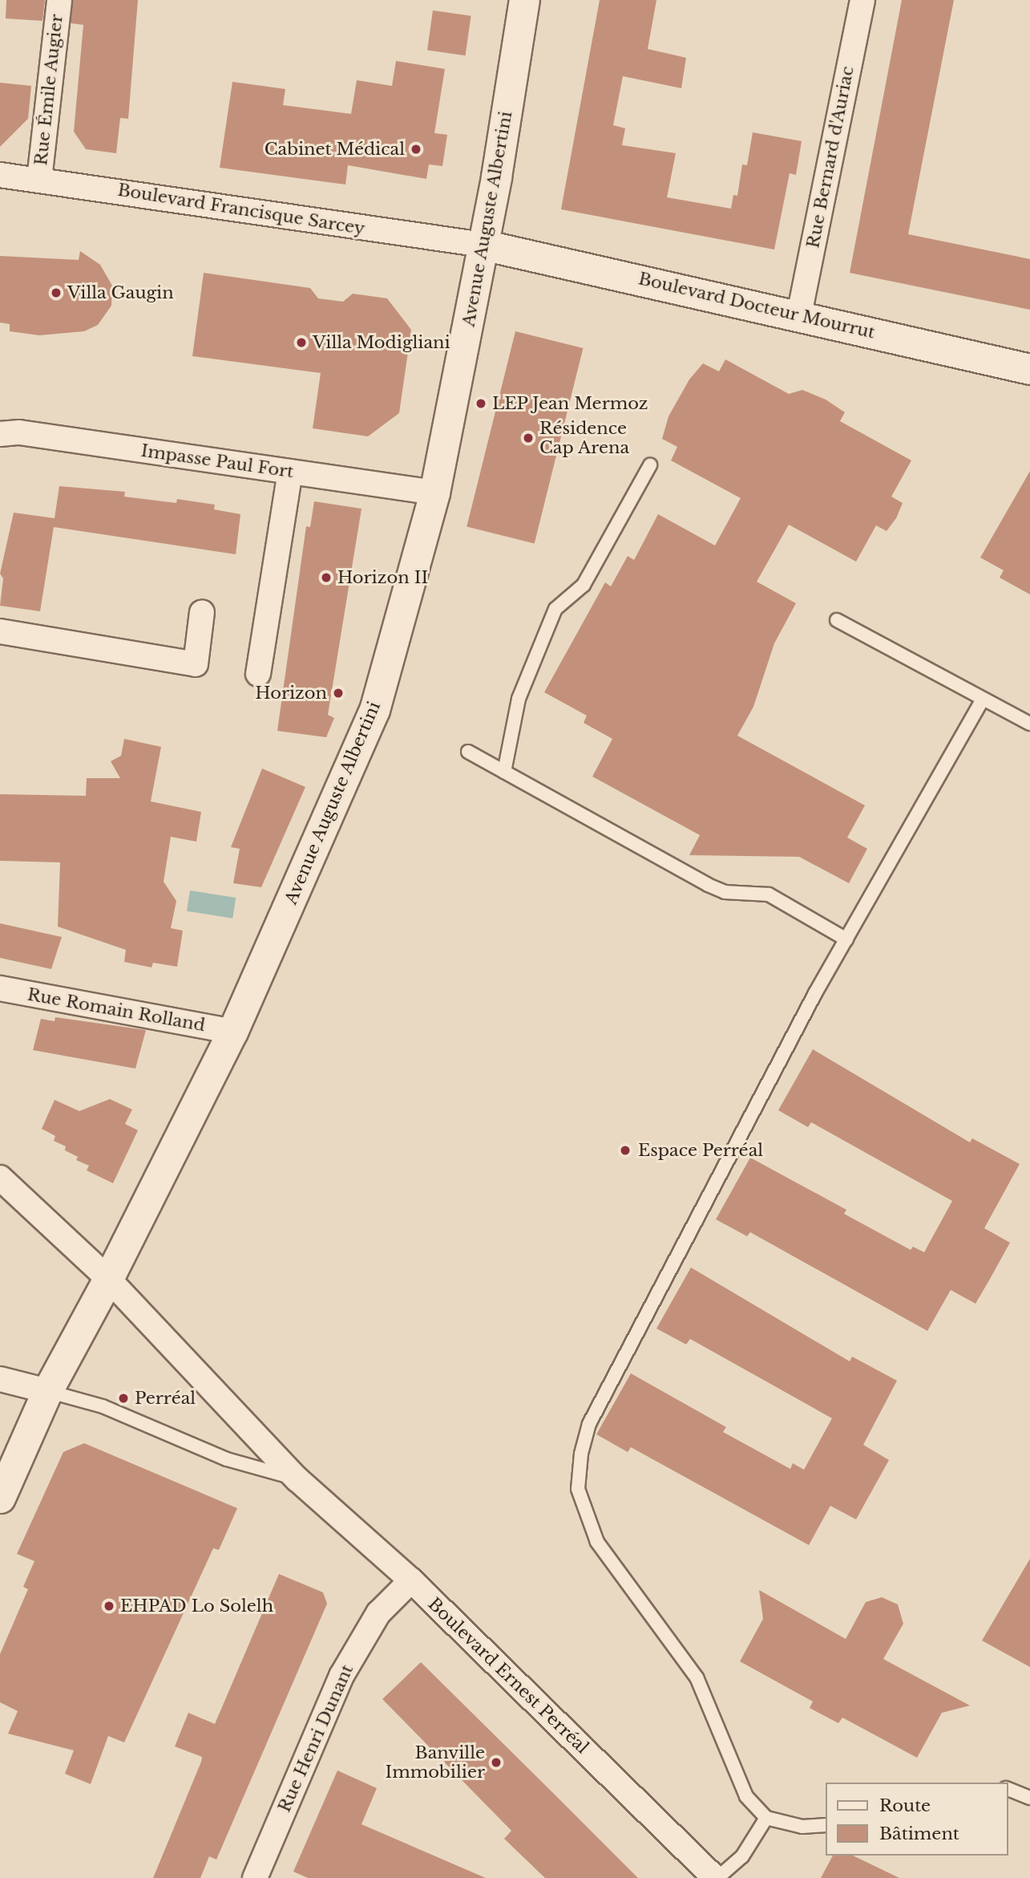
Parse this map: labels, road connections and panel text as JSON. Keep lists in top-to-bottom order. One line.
{"streets":{"street":["Rue Émile Augier","Rue Bernard d'Auriac","Boulevard Francisque Sarcey","Avenue Auguste Albertini","Boulevard Docteur Mourrut","Impasse Paul Fort","Rue Romain Rolland","Boulevard Ernest Perréal","Rue Henri Dunant"]},"crossings":[["Rue Émile Augier","Boulevard Francisque Sarcey"],["Rue Bernard d'Auriac","Boulevard Docteur Mourrut"],["Boulevard Francisque Sarcey","Avenue Auguste Albertini"],["Boulevard Francisque Sarcey","Boulevard Docteur Mourrut"],["Avenue Auguste Albertini","Boulevard Docteur Mourrut"],["Avenue Auguste Albertini","Impasse Paul Fort"],["Avenue Auguste Albertini","Rue Romain Rolland"],["Avenue Auguste Albertini","Boulevard Ernest Perréal"],["Boulevard Ernest Perréal","Rue Henri Dunant"]],"places":["Cabinet Médical","Villa Gaugin","Villa Modigliani","LEP Jean Mermoz","Résidence Cap Arena","Horizon II","Horizon","Espace Perréal","Perréal","EHPAD Lo Solelh","Banville Immobilier"],"legend":["Route","Bâtiment"]}
